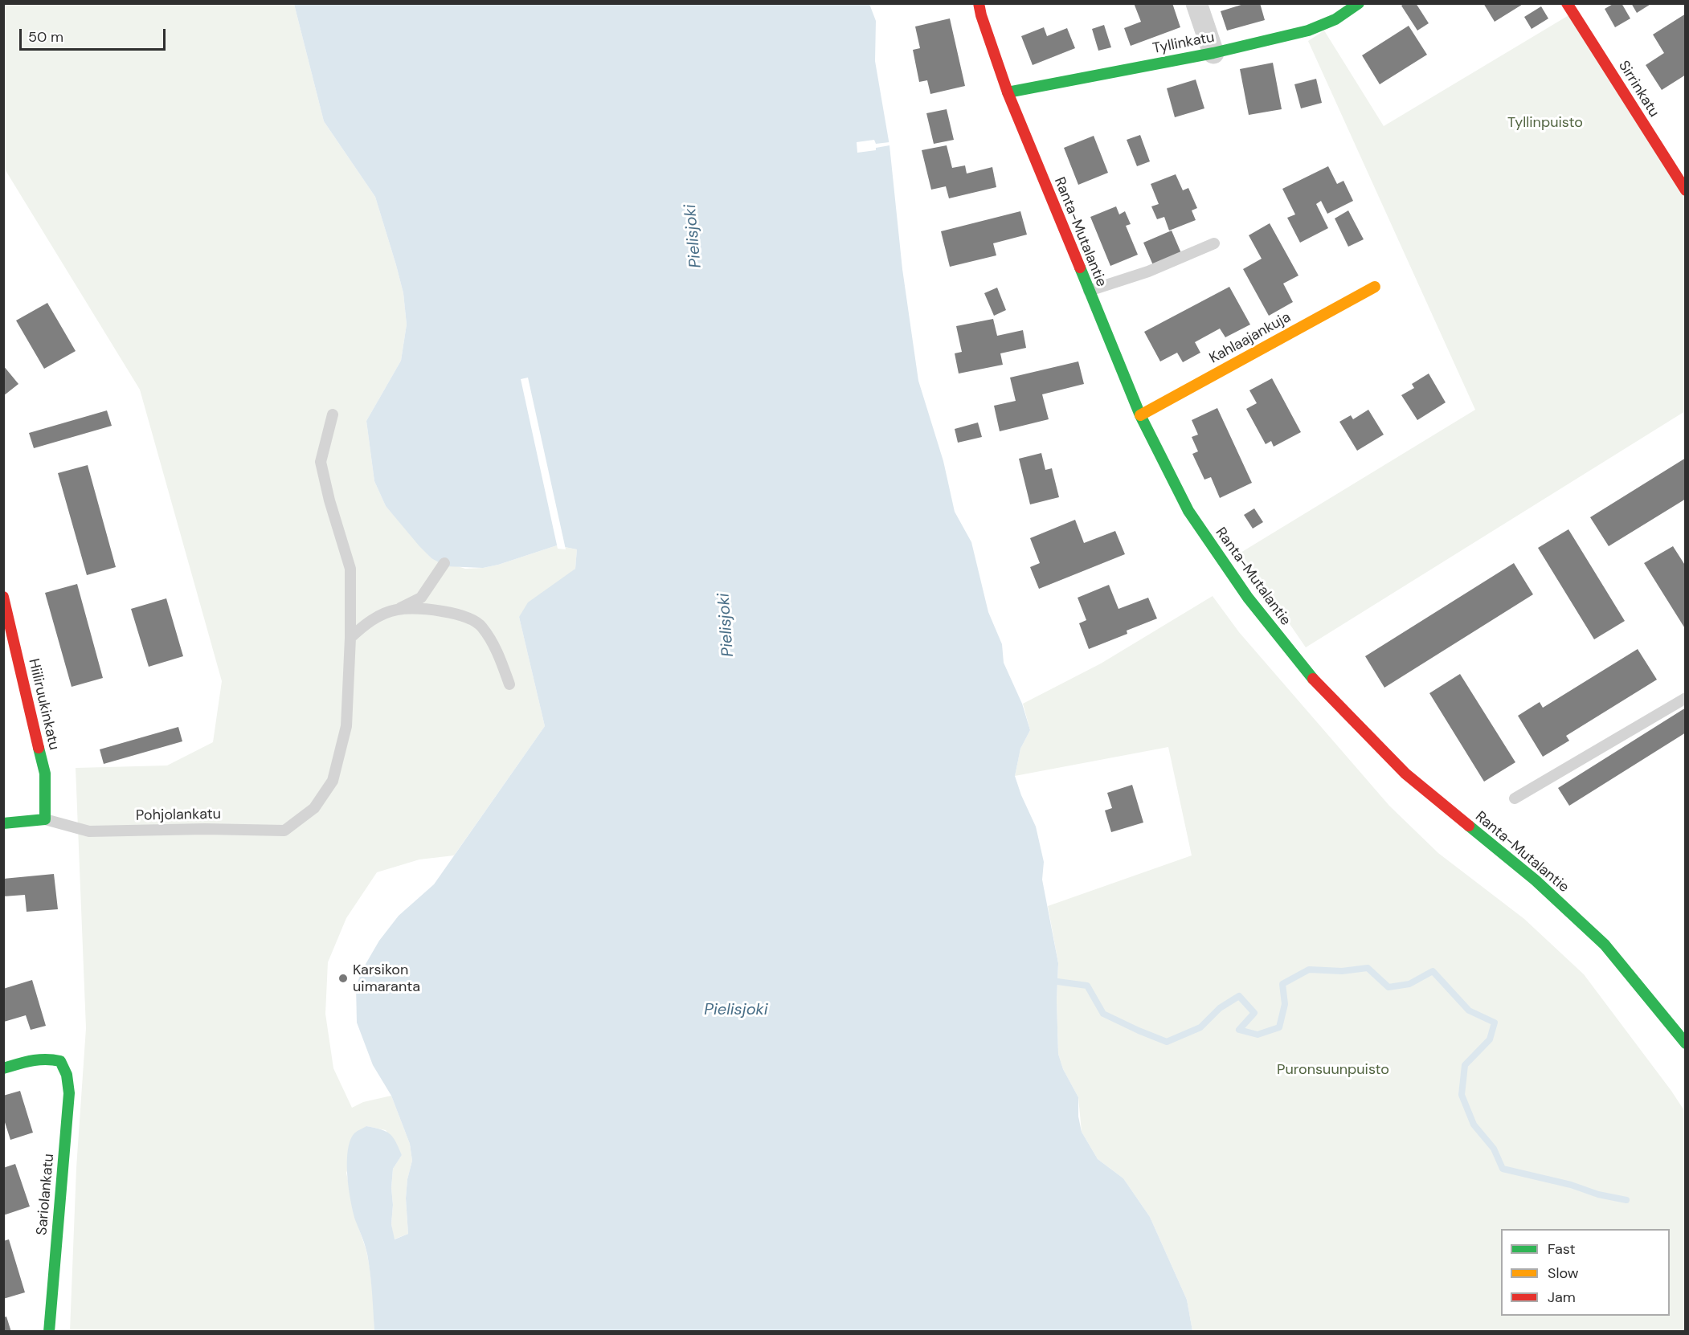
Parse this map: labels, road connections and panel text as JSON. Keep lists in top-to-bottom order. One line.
{"streets":{"street":["Tyllinkatu","Sirrinkatu","Ranta-Mutalantie","Kahlaajankuja","Hiiliruukinkatu","Pohjolankatu","Sariolankatu"]},"crossings":[["Tyllinkatu","Ranta-Mutalantie"],["Ranta-Mutalantie","Kahlaajankuja"],["Hiiliruukinkatu","Pohjolankatu"]],"water":["Pielisjoki"],"parks":["Tyllinpuisto","Puronsuunpuisto"],"places":["Karsikon uimaranta"],"legend":["Fast","Slow","Jam"],"scale_bar":"50 m"}
